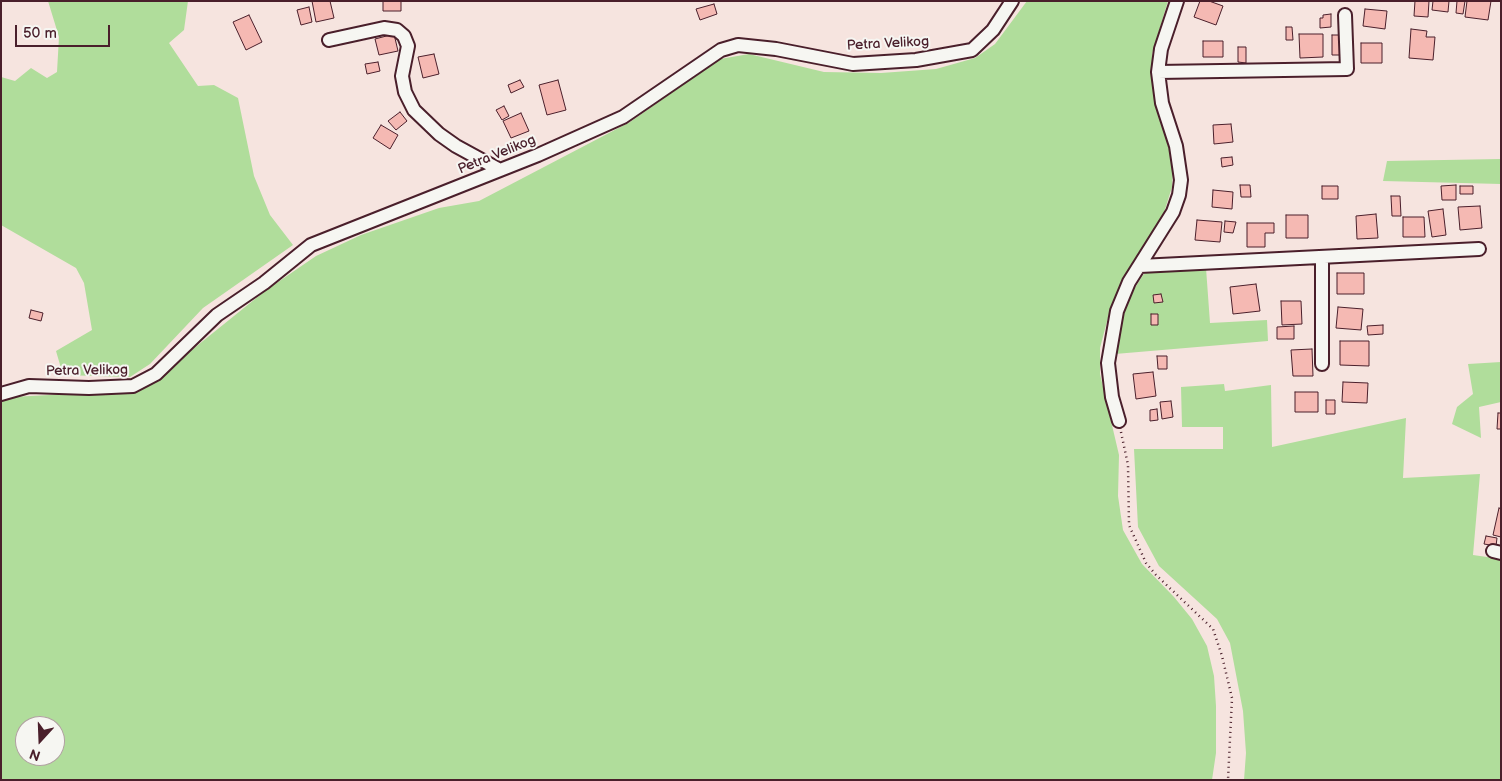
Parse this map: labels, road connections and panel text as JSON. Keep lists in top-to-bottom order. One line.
{"streets":{"street":["Petra Velikog"]},"scale_bar":"50 m","north":"bottom"}
